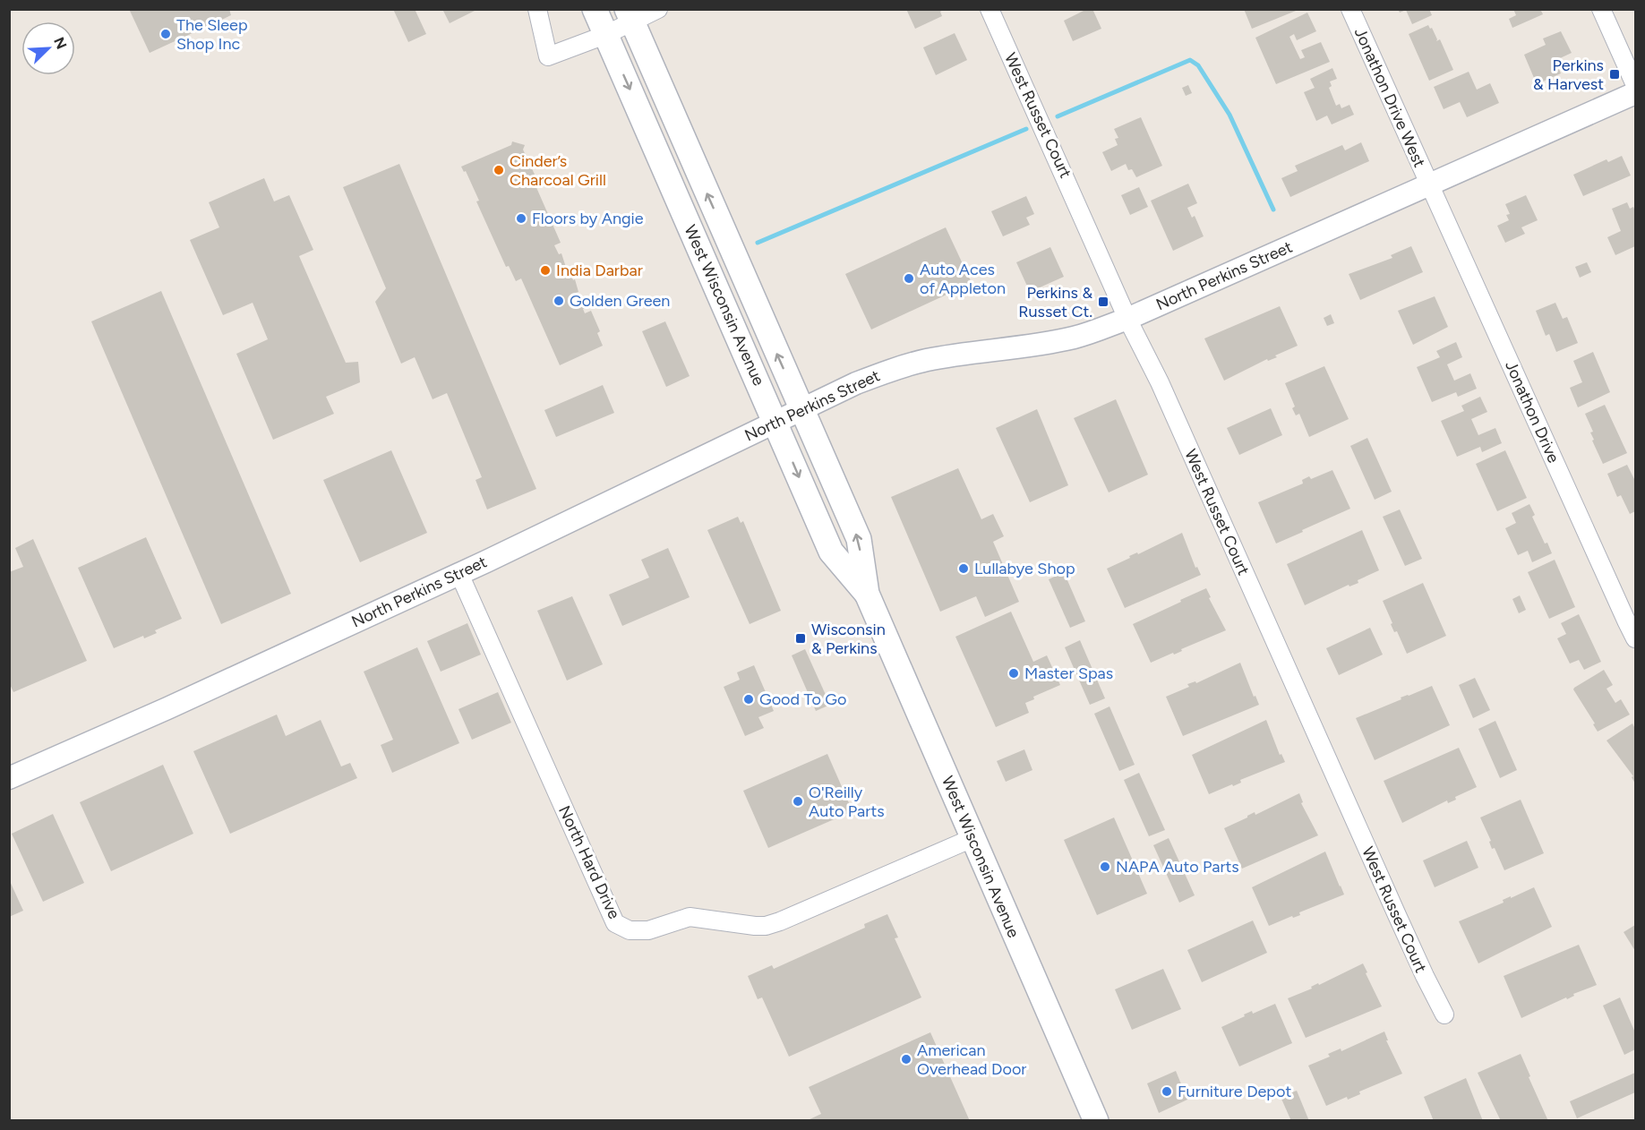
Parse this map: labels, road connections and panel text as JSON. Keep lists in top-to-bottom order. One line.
{"streets":{"main road":["West Wisconsin Avenue"],"street":["Jonathon Drive West","West Russet Court","North Perkins Street","Jonathon Drive","North Hard Drive"]},"crossings":[["Jonathon Drive West","North Perkins Street"],["Jonathon Drive West","Jonathon Drive"],["West Russet Court","North Perkins Street"],["North Perkins Street","West Wisconsin Avenue"],["North Perkins Street","Jonathon Drive"],["North Perkins Street","North Hard Drive"],["West Wisconsin Avenue","North Hard Drive"]],"places":{"other":["The Sleep Shop Inc","Cinder’s Charcoal Grill","Floors by Angie","India Darbar","Auto Aces of Appleton","Golden Green","Lullabye Shop","Master Spas","Good To Go","O'Reilly Auto Parts","NAPA Auto Parts","American Overhead Door","Furniture Depot"],"transit":["Perkins & Harvest","Perkins & Russet Ct.","Wisconsin & Perkins"]},"north":"top right"}
